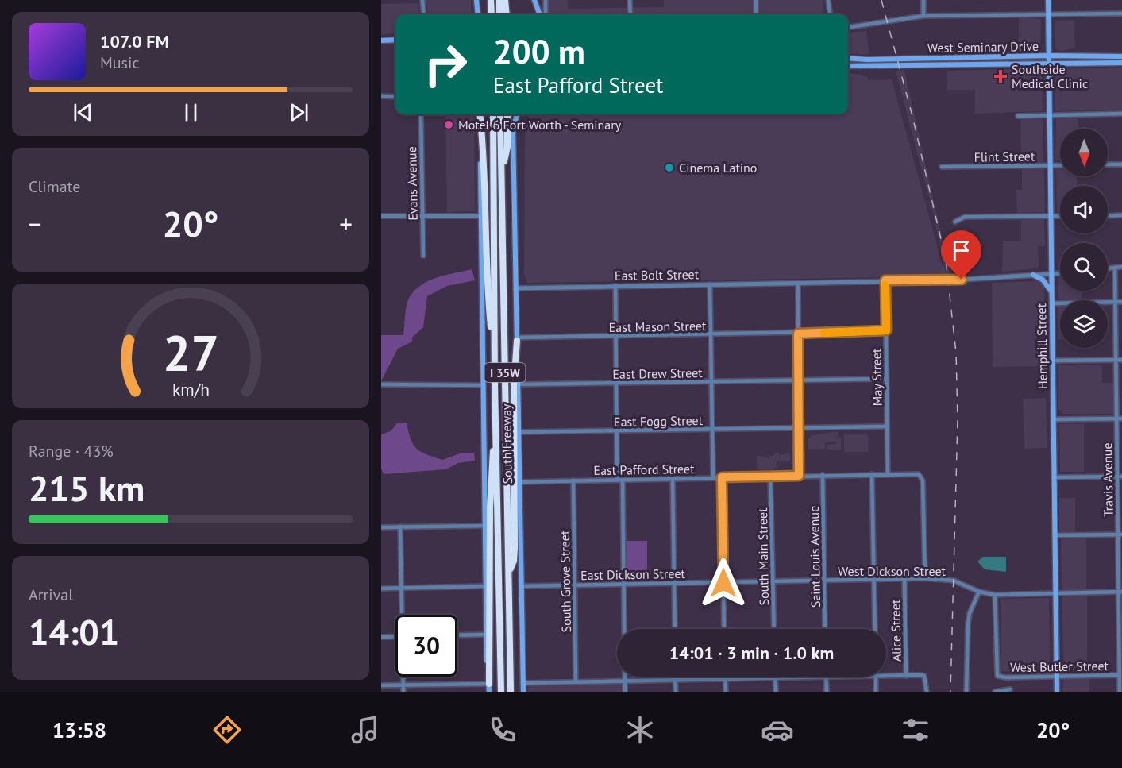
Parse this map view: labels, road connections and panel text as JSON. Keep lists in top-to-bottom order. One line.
{"streets":{"highway":["I 35W","South Freeway"],"main road":["West Seminary Drive","Hemphill Street"],"street":["Flint Street","Evans Avenue","East Bolt Street","East Mason Street","East Drew Street","May Street","East Fogg Street","East Pafford Street","Travis Avenue","South Main Street","Saint Louis Avenue","West Dickson Street","East Dickson Street","South Grove Street","Alice Street","West Butler Street"]},"crossings":[["West Seminary Drive","Hemphill Street"],["Flint Street","Hemphill Street"],["East Bolt Street","Hemphill Street"],["East Bolt Street","May Street"],["East Bolt Street","South Freeway"],["East Mason Street","May Street"],["East Mason Street","South Freeway"],["Hemphill Street","West Dickson Street"],["Hemphill Street","West Butler Street"],["East Drew Street","May Street"],["East Drew Street","South Freeway"],["May Street","East Fogg Street"],["May Street","East Pafford Street"],["East Fogg Street","South Freeway"],["South Freeway","East Pafford Street"],["South Freeway","East Dickson Street"],["East Pafford Street","South Main Street"],["East Pafford Street","Saint Louis Avenue"],["East Pafford Street","West Dickson Street"],["East Pafford Street","South Grove Street"],["Travis Avenue","West Dickson Street"],["Travis Avenue","West Butler Street"],["South Main Street","West Dickson Street"],["South Main Street","East Dickson Street"],["Saint Louis Avenue","West Dickson Street"],["West Dickson Street","East Dickson Street"],["West Dickson Street","Alice Street"],["West Dickson Street","West Butler Street"],["East Dickson Street","South Grove Street"]],"places":{"health":["Southside Medical Clinic"],"other":["Motel 6 Fort Worth - Seminary","Cinema Latino"]},"north":"bottom","page":{"turn":["200 m","East Pafford Street"],"song":["107.0 FM","Music"],"tile":["Climate",["Range · 43%","215 km"],["Arrival","14:01"]],"heat":["−","20°","+"],"limit":"30","trip":"14:01 · 3 min · 1.0 km","tabs":["13:58","20°"],"gauge":["27","km/h"]}}
